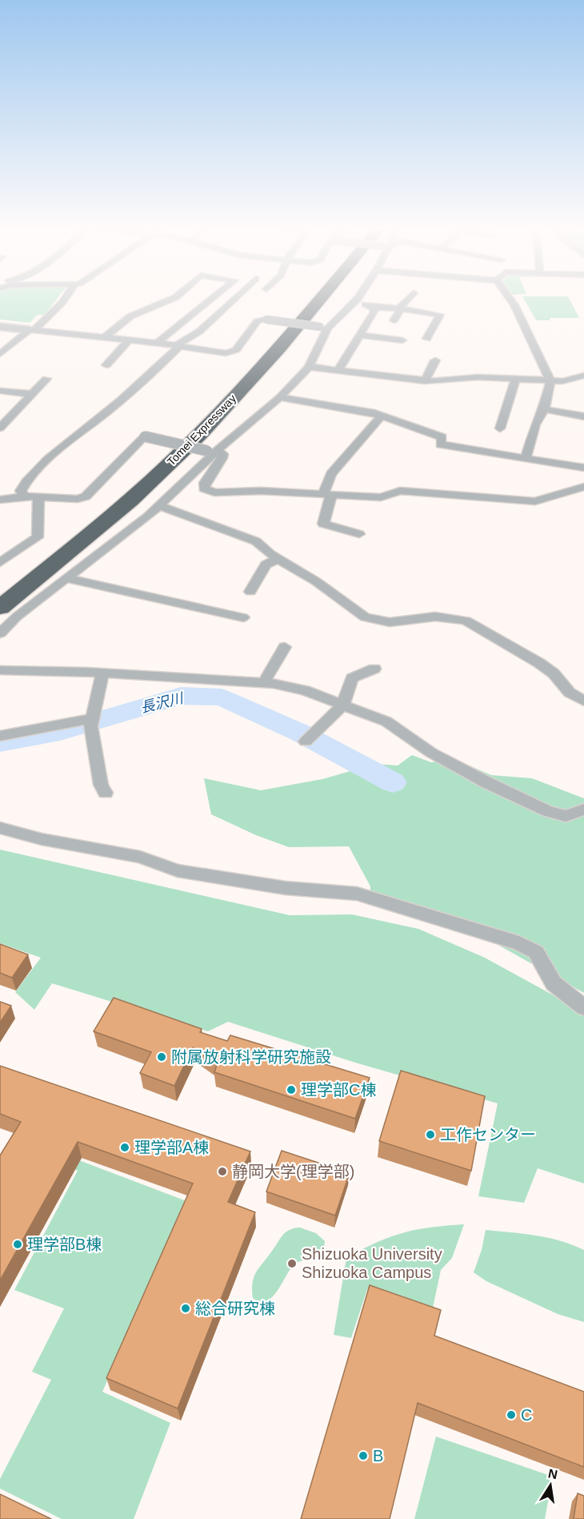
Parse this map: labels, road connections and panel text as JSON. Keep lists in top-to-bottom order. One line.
{"streets":{"highway":["Tomei Expressway"]},"water":["長沢川"],"places":["附属放射科学研究施設","理学部C棟","工作センター","理学部A棟","静岡大学(理学部)","理学部B棟","Shizuoka University Shizuoka Campus","総合研究棟","C","B"],"north":"top"}
